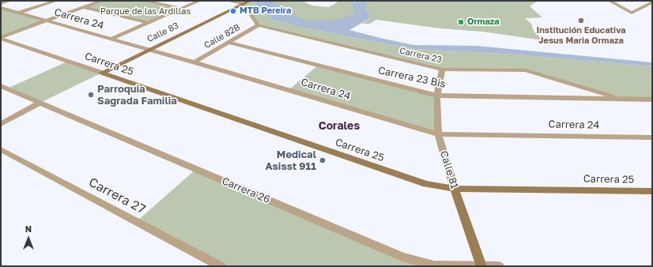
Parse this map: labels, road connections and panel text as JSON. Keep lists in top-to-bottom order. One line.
{"streets":{"street":["Carrera 24","Calle 83","Calle 82B","Carrera 23","Carrera 25","Carrera 23 Bis","Calle 81","Carrera 26","Carrera 27"]},"crossings":[["Carrera 24","Calle 83"],["Carrera 24","Calle 82B"],["Carrera 24","Calle 81"],["Calle 83","Carrera 25"],["Calle 82B","Carrera 23"],["Calle 82B","Carrera 23 Bis"],["Carrera 23","Carrera 23 Bis"],["Carrera 23","Calle 81"],["Carrera 25","Calle 81"],["Carrera 23 Bis","Calle 81"],["Calle 81","Carrera 26"]],"districts":["Corales"],"parks":["Parque de las Ardillas"],"places":["MTB Pereira","Institución Educativa Jesus Maria Ormaza","Ormaza","Parroquia Sagrada Familia","Medical Asisst 911"],"north":"top"}
